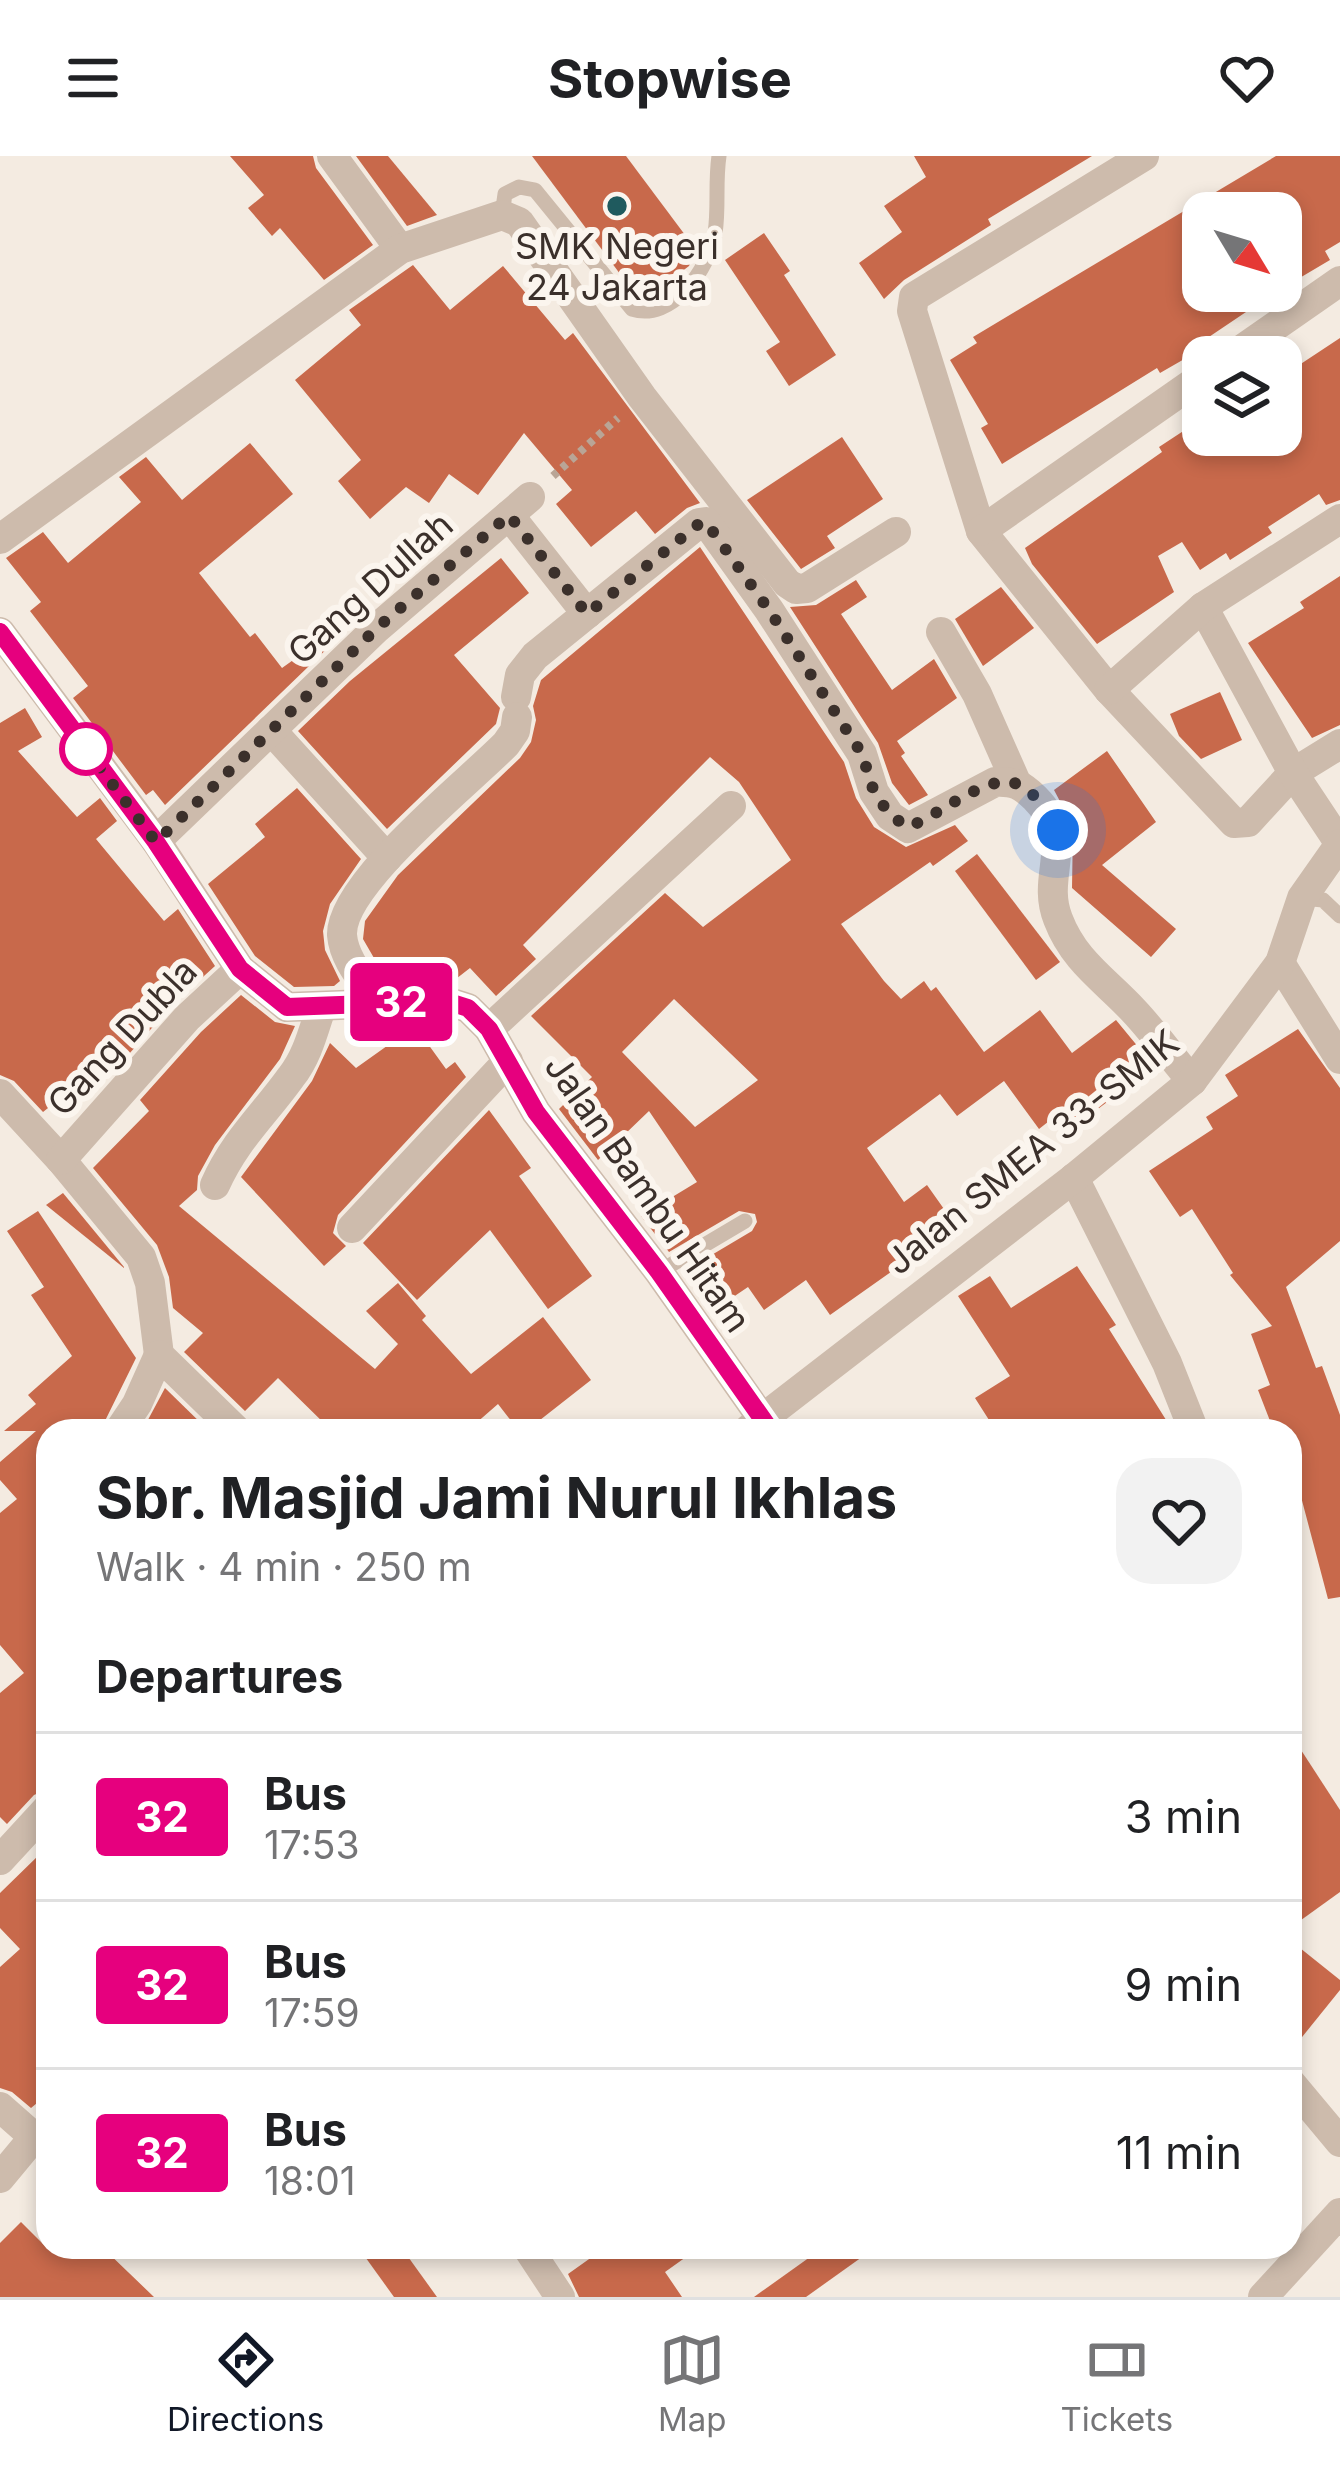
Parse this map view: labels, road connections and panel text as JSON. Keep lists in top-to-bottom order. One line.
{"streets":{"street":["Gang Dullah","Gang Dubla","Jalan SMEA 33-SMIK","Jalan Bambu Hitam"]},"crossings":[["Gang Dullah","Jalan Bambu Hitam"],["Gang Dubla","Jalan Bambu Hitam"]],"places":["SMK Negeri 24 Jakarta"],"lines":["bus line 32"],"north":"bottom right","page":{"header":"Stopwise","on_map":"32","heading":[["Sbr. Masjid Jami Nurul Ikhlas","Walk · 4 min · 250 m"],"Departures"],"list":[{"mark":"32","name":"Bus","note":"17:53","value":"3 min"},{"mark":"32","name":"Bus","note":"17:59","value":"9 min"},{"mark":"32","name":"Bus","note":"18:01","value":"11 min"}],"tabs":["Directions","Map","Tickets"]}}
